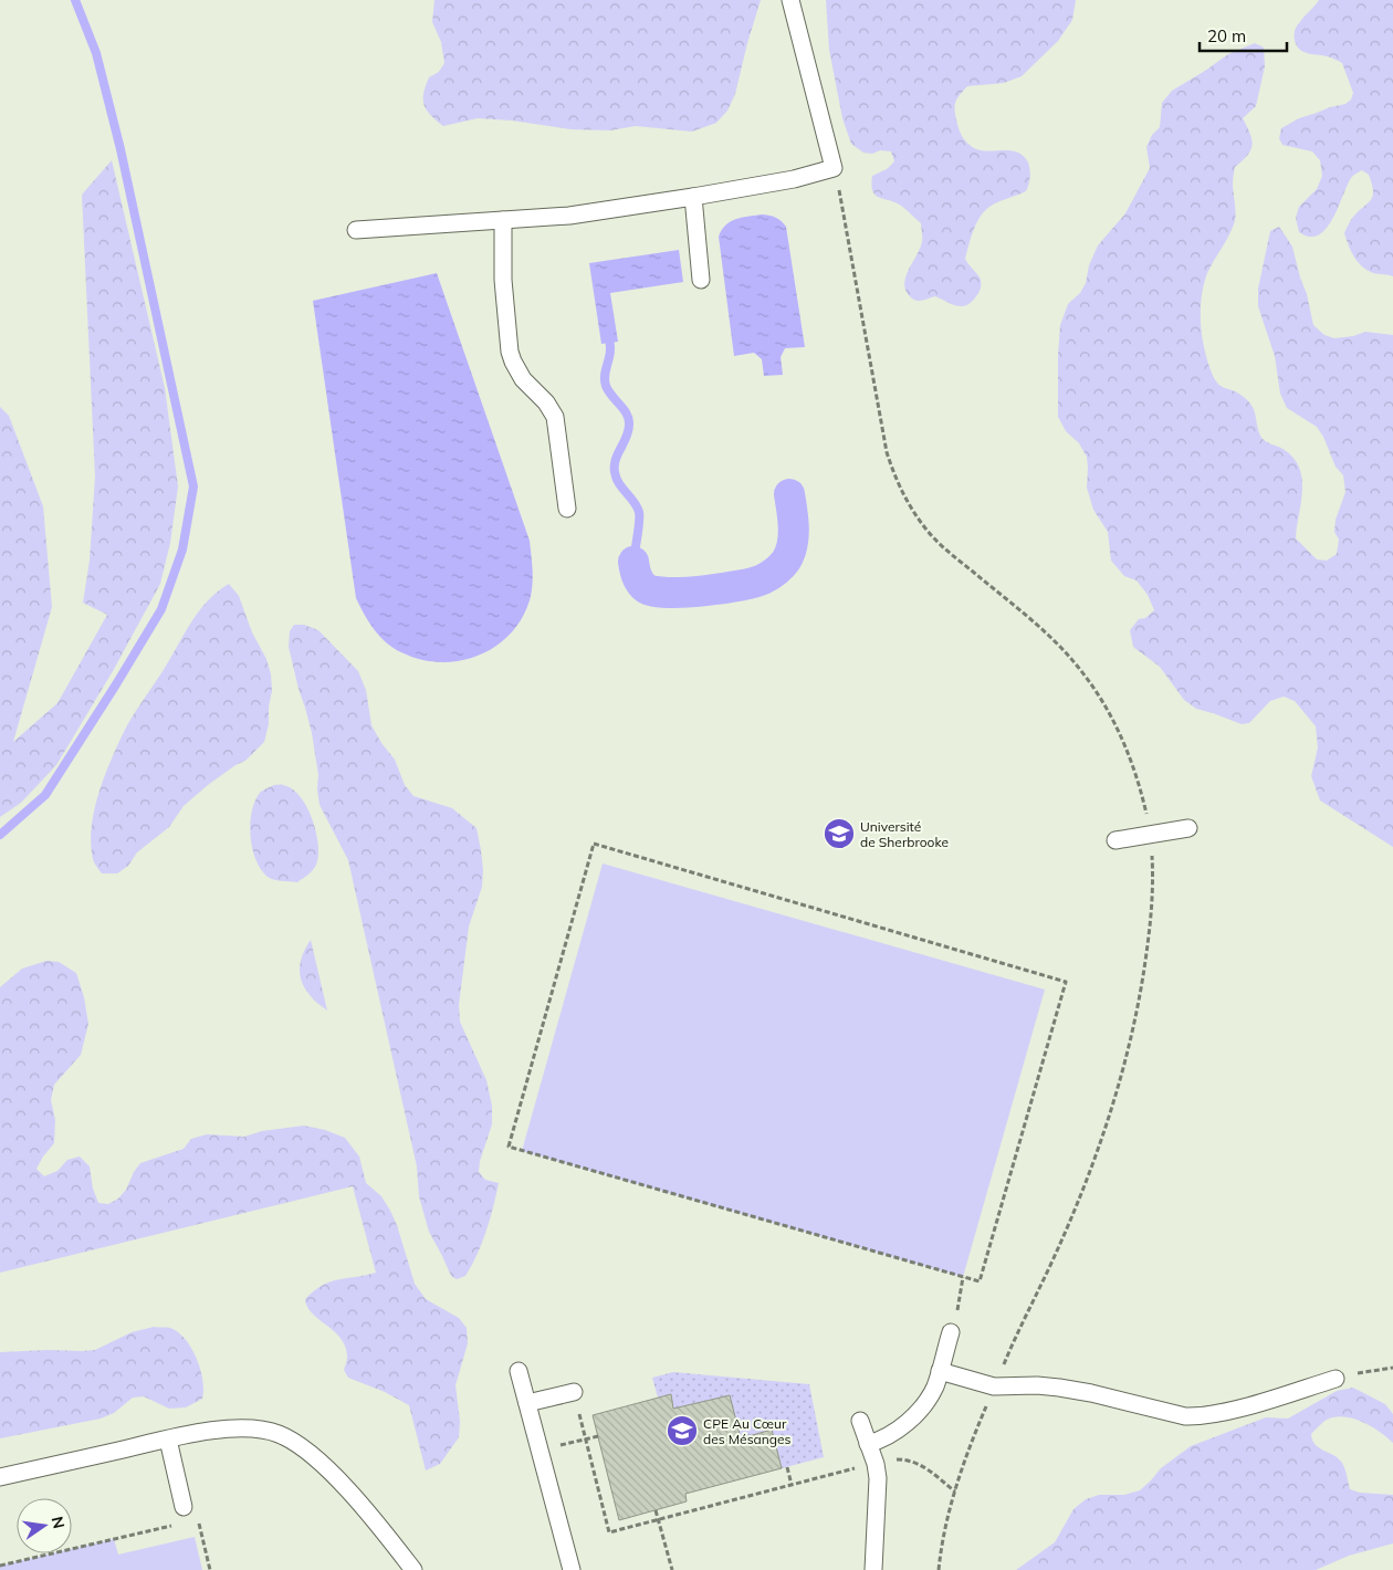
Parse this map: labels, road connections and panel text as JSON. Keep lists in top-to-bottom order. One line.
{"places":{"school or university":["Université de Sherbrooke","CPE Au Cœur des Mésanges"]},"scale_bar":"20 m","north":"right"}
